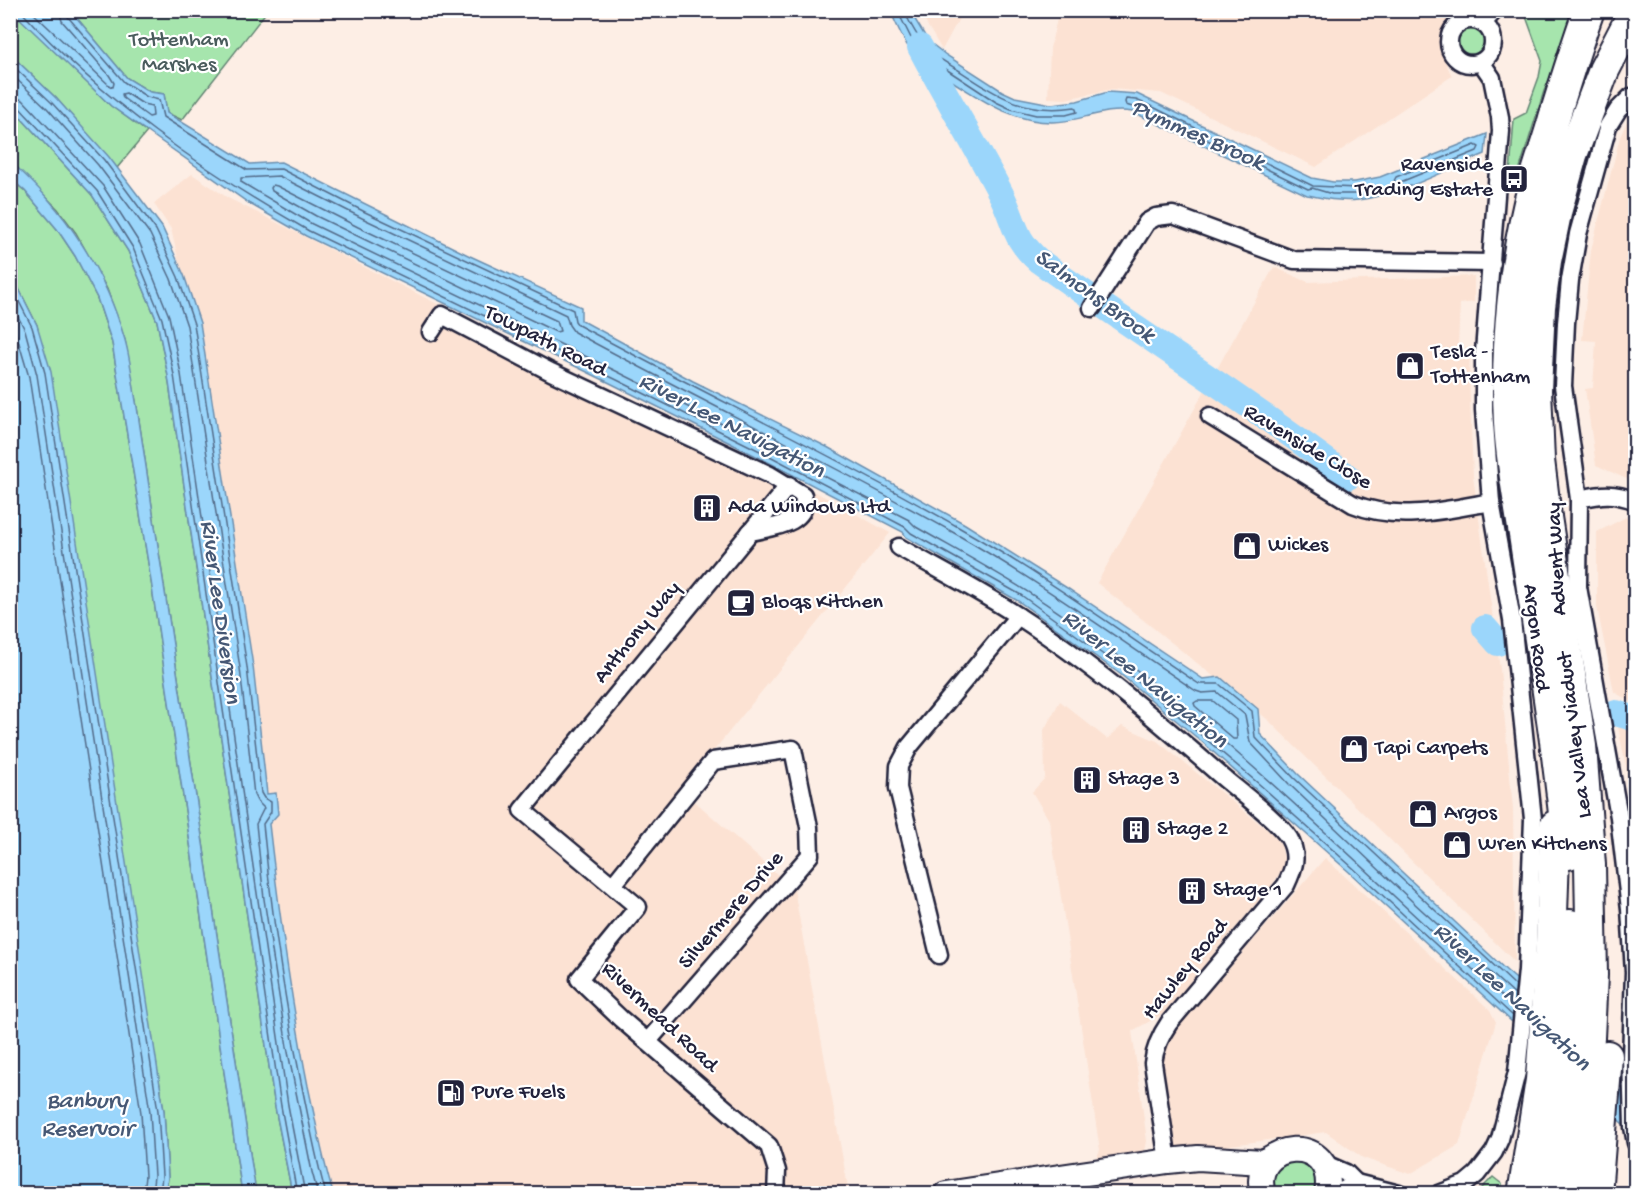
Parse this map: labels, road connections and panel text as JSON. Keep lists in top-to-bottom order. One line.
{"streets":{"highway":["Lea Valley Viaduct"],"street":["Towpath Road","Ravenside Close","Advent Way","Anthony Way","Argon Road","Silvermere Drive","Hawley Road","Rivermead Road"]},"crossings":[["Towpath Road","Anthony Way"],["Ravenside Close","Argon Road"],["Anthony Way","Rivermead Road"],["Silvermere Drive","Rivermead Road"]],"water":["Pymmes Brook","Salmons Brook","River Lee Navigation","River Lee Diversion","Banbury Reservoir"],"parks":["Tottenham Marshes"],"places":{"bus stop":["Ravenside Trading Estate"],"shop":["Tesla - Tottenham","Wickes","Tapi Carpets","Argos","Wren Kitchens"],"building":["Ada Windows Ltd","Stage 3","Stage 2","Stage 1"],"cafe":["Bloqs Kitchen"],"fuel station":["Pure Fuels"]}}
